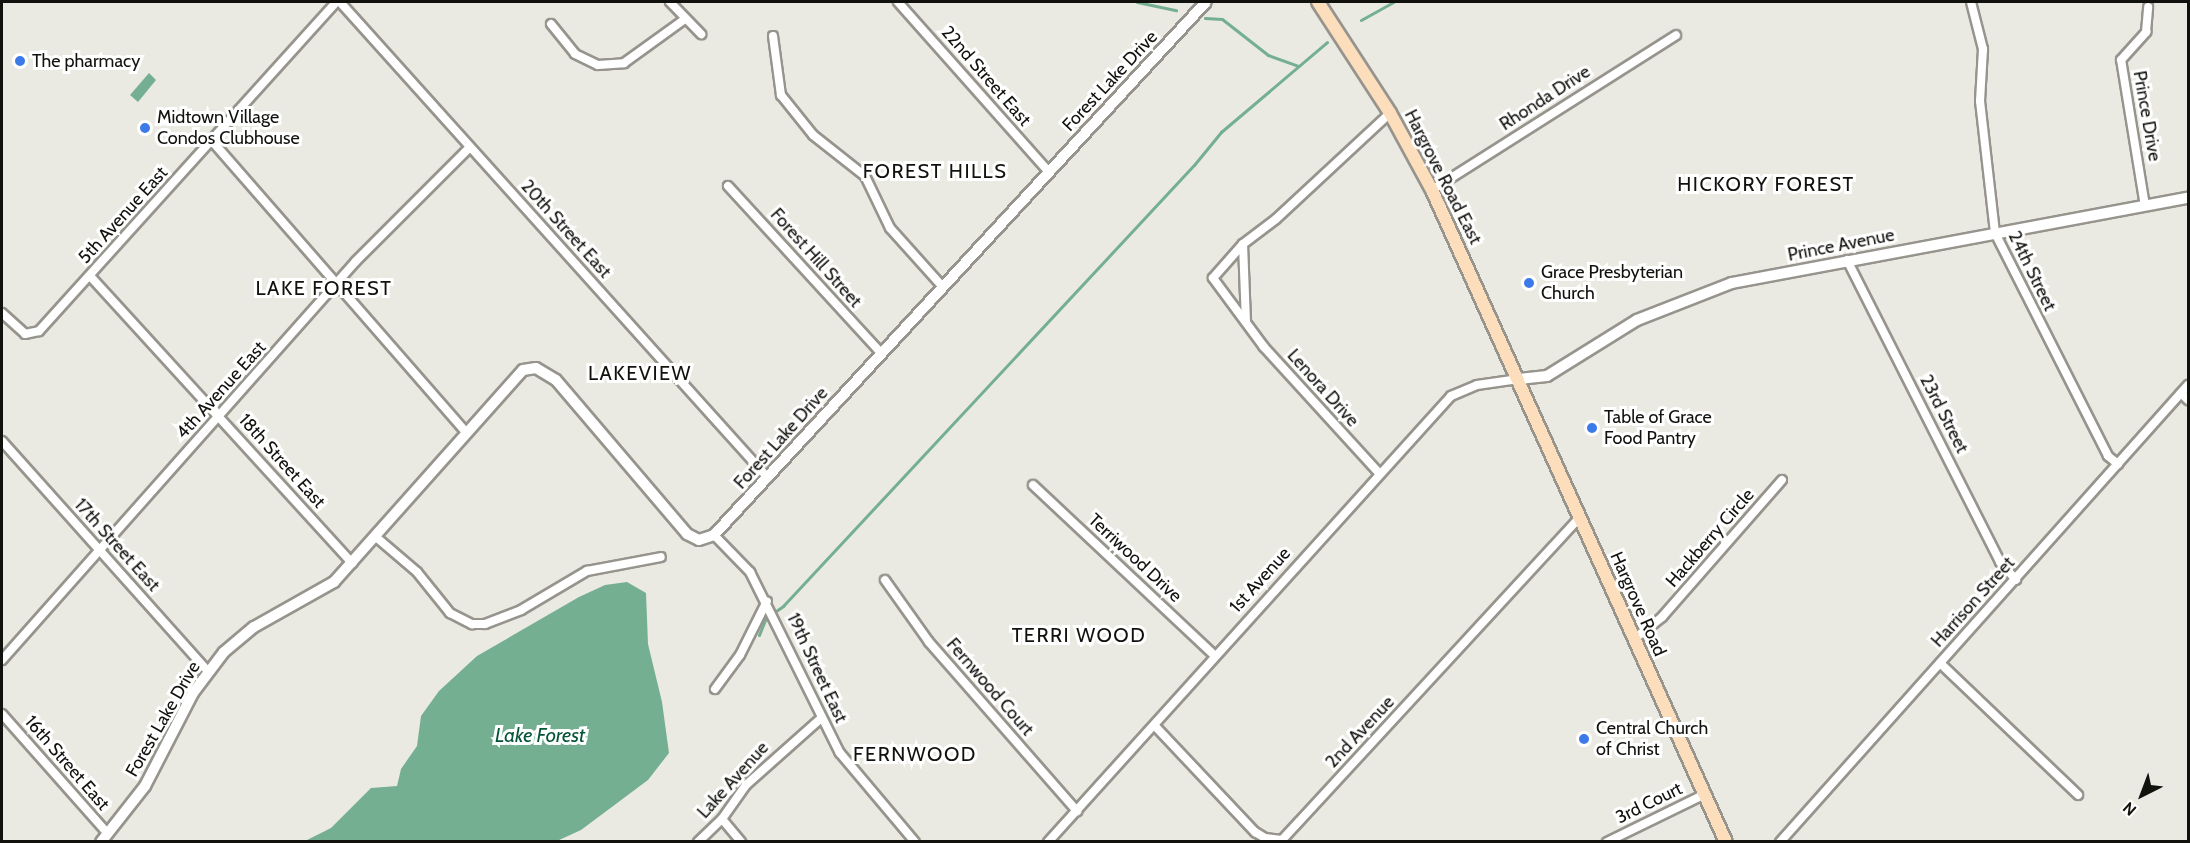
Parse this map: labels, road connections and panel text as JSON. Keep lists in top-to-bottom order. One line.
{"streets":{"main road":["Hargrove Road East","Hargrove Road"],"street":["22nd Street East","Forest Lake Drive","Rhonda Drive","Prince Drive","5th Avenue East","20th Street East","Prince Avenue","Forest Hill Street","24th Street","Lenora Drive","4th Avenue East","23rd Street","18th Street East","Hackberry Circle","17th Street East","Terriwood Drive","1st Avenue","Harrison Street","19th Street East","Fernwood Court","2nd Avenue","16th Street East","Lake Avenue","3rd Court"]},"crossings":[["22nd Street East","Forest Lake Drive"],["Forest Lake Drive","20th Street East"],["Forest Lake Drive","Forest Hill Street"],["Forest Lake Drive","18th Street East"],["Forest Lake Drive","17th Street East"],["Forest Lake Drive","19th Street East"],["Forest Lake Drive","16th Street East"],["Rhonda Drive","Hargrove Road East"],["Prince Drive","Prince Avenue"],["Hargrove Road East","Prince Avenue"],["Hargrove Road East","Lenora Drive"],["Hargrove Road East","1st Avenue"],["Hargrove Road East","Hargrove Road"],["5th Avenue East","20th Street East"],["5th Avenue East","18th Street East"],["20th Street East","4th Avenue East"],["Prince Avenue","24th Street"],["Prince Avenue","23rd Street"],["Prince Avenue","1st Avenue"],["Prince Avenue","Hargrove Road"],["24th Street","Harrison Street"],["Lenora Drive","1st Avenue"],["4th Avenue East","18th Street East"],["4th Avenue East","17th Street East"],["23rd Street","Harrison Street"],["Hackberry Circle","Hargrove Road"],["Terriwood Drive","1st Avenue"],["1st Avenue","Hargrove Road"],["1st Avenue","Fernwood Court"],["1st Avenue","2nd Avenue"],["Hargrove Road","2nd Avenue"],["Hargrove Road","3rd Court"],["19th Street East","Lake Avenue"]],"districts":["FOREST HILLS","HICKORY FOREST","LAKE FOREST","LAKEVIEW","TERRI WOOD","FERNWOOD"],"water":["Lake Forest"],"places":["The pharmacy","Midtown Village Condos Clubhouse","Grace Presbyterian Church","Table of Grace Food Pantry","Central Church of Christ"],"north":"bottom left"}
